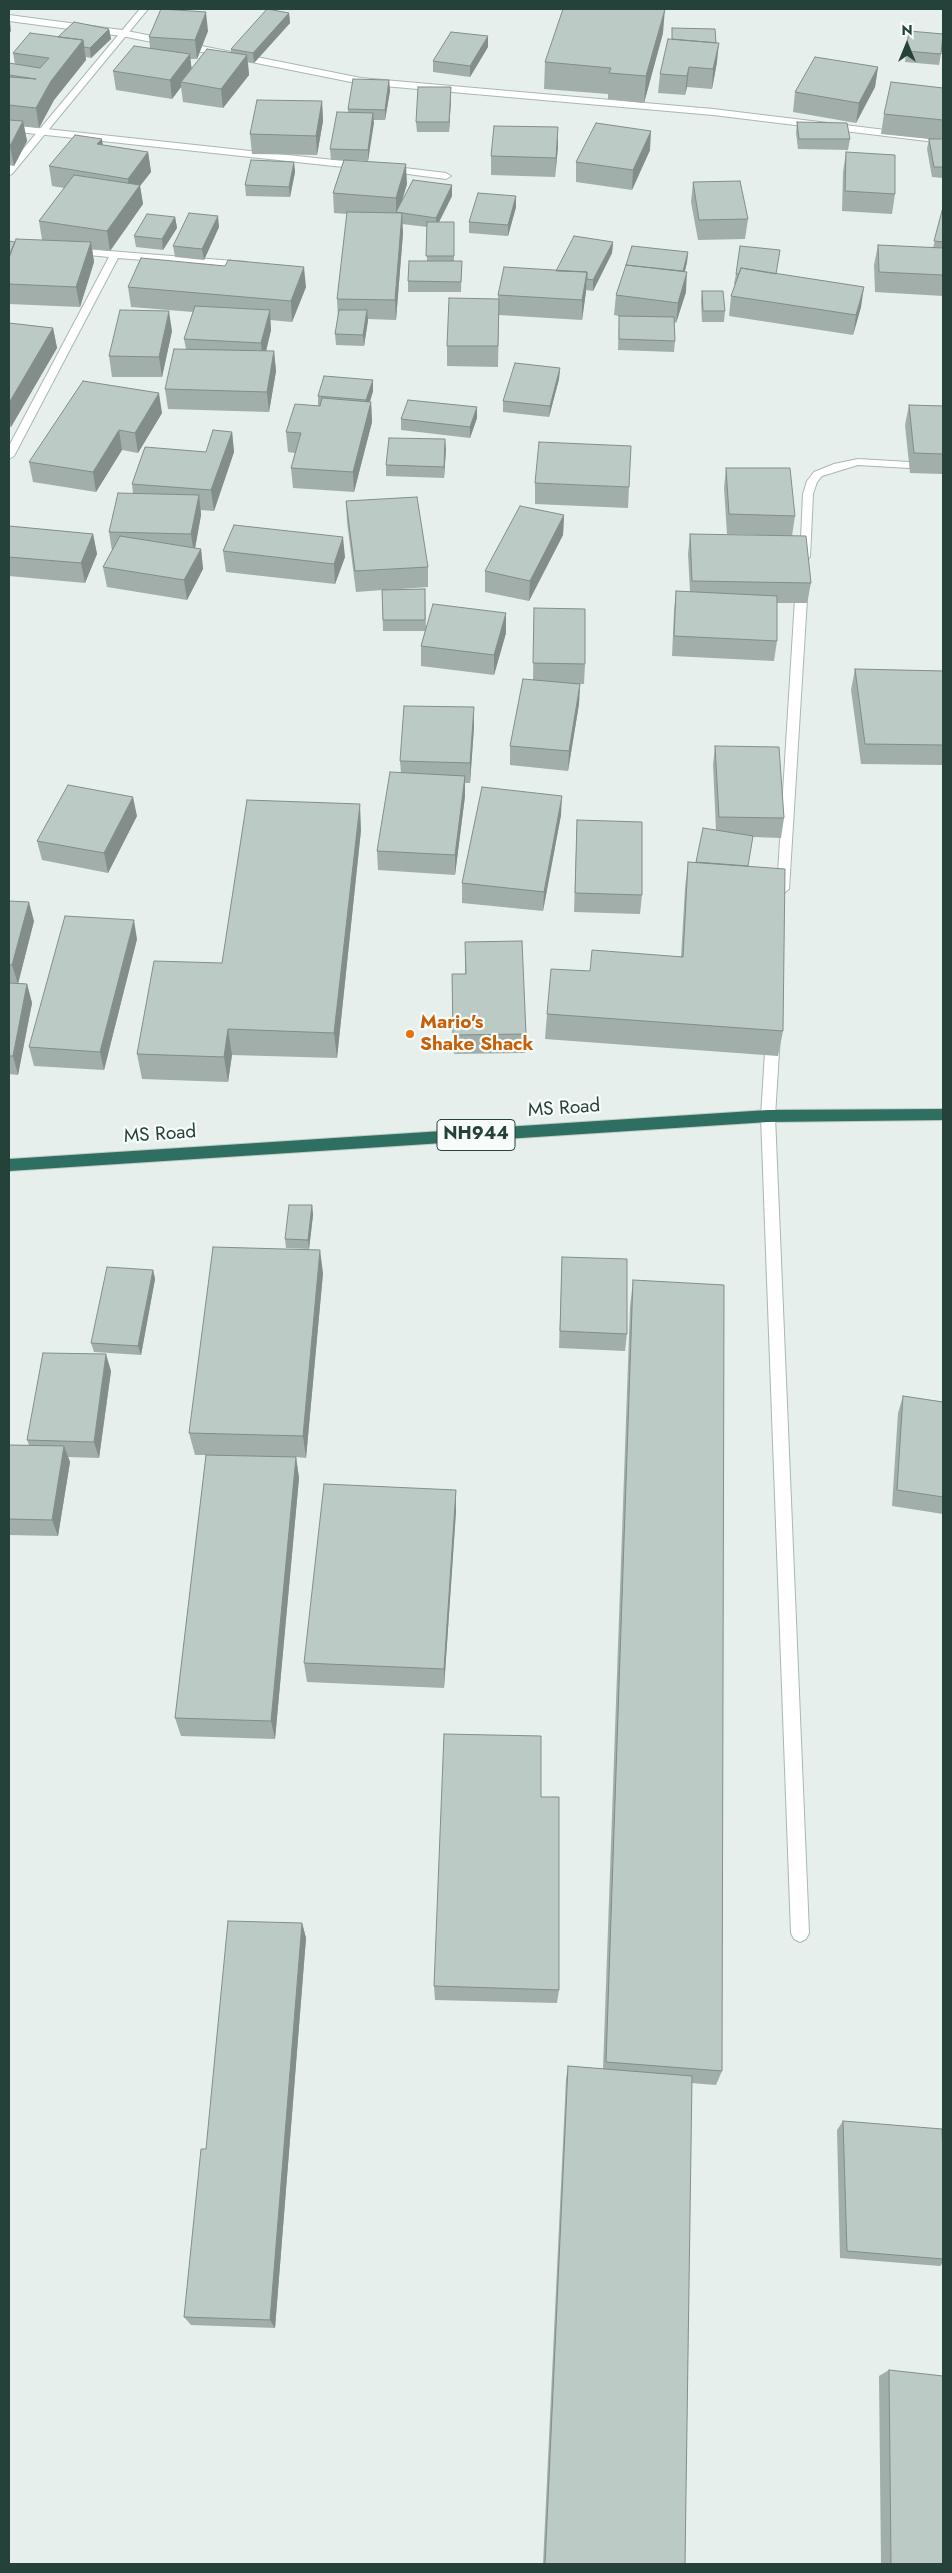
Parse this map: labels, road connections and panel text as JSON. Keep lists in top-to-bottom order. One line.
{"streets":{"highway":["MS Road","NH944"]},"places":["Mario's Shake Shack"],"north":"top"}
